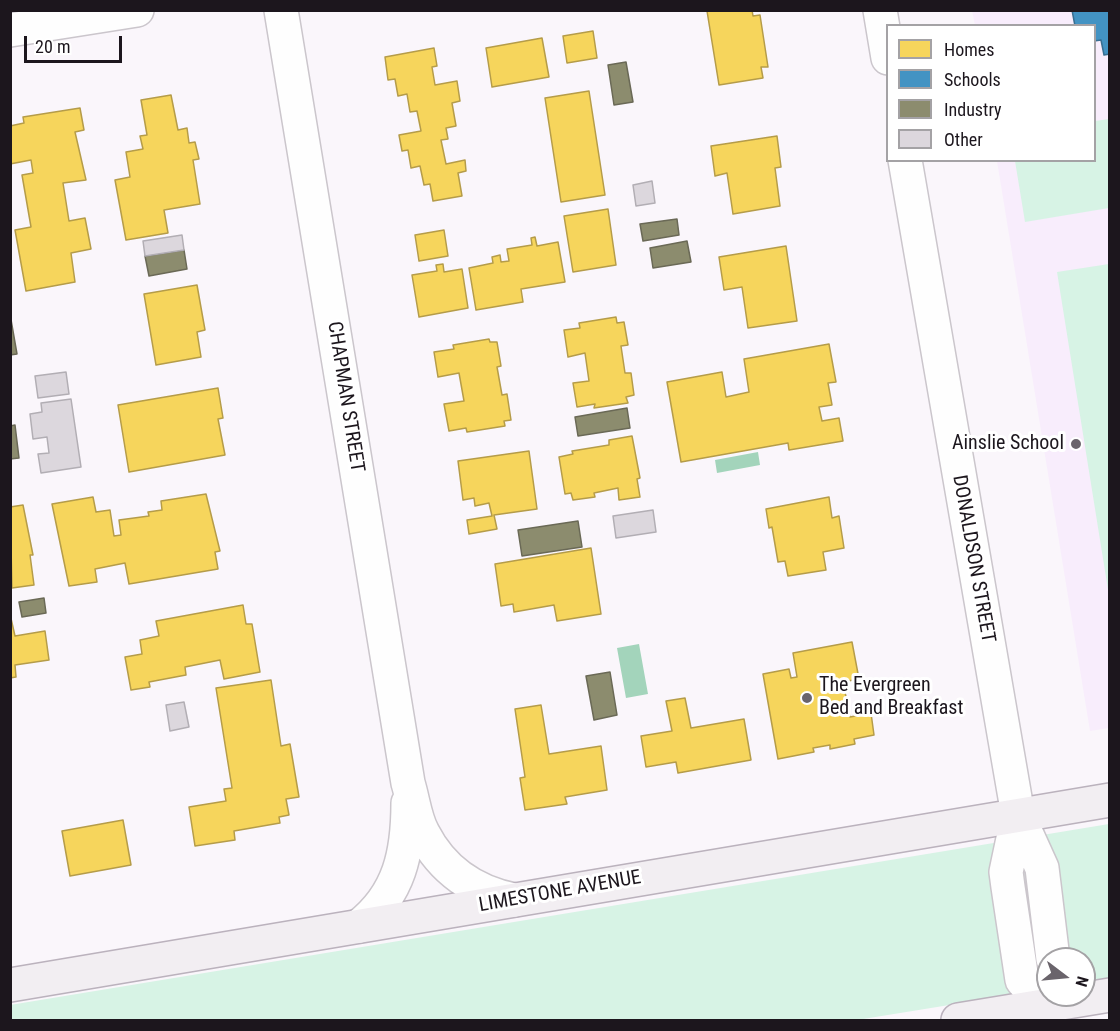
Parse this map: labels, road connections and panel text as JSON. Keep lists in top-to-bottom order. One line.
{"streets":{"main road":["LIMESTONE AVENUE"],"street":["CHAPMAN STREET","DONALDSON STREET"]},"crossings":[["CHAPMAN STREET","LIMESTONE AVENUE"],["DONALDSON STREET","LIMESTONE AVENUE"]],"places":["Ainslie School","The Evergreen Bed and Breakfast"],"legend":["Homes","Schools","Industry","Other"],"scale_bar":"20 m","north":"right"}
